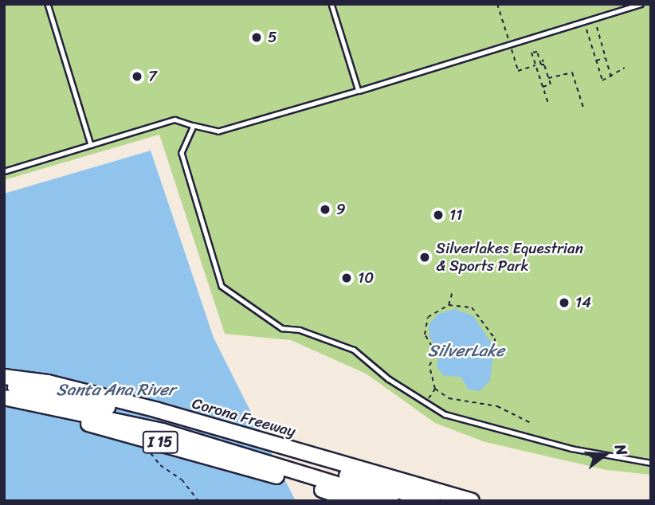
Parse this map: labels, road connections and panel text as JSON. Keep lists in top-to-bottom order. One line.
{"streets":{"highway":["Corona Freeway","I 15"]},"water":["SilverLake","Santa Ana River"],"places":["5","7","9","11","Silverlakes Equestrian & Sports Park","10","14"],"north":"right"}
